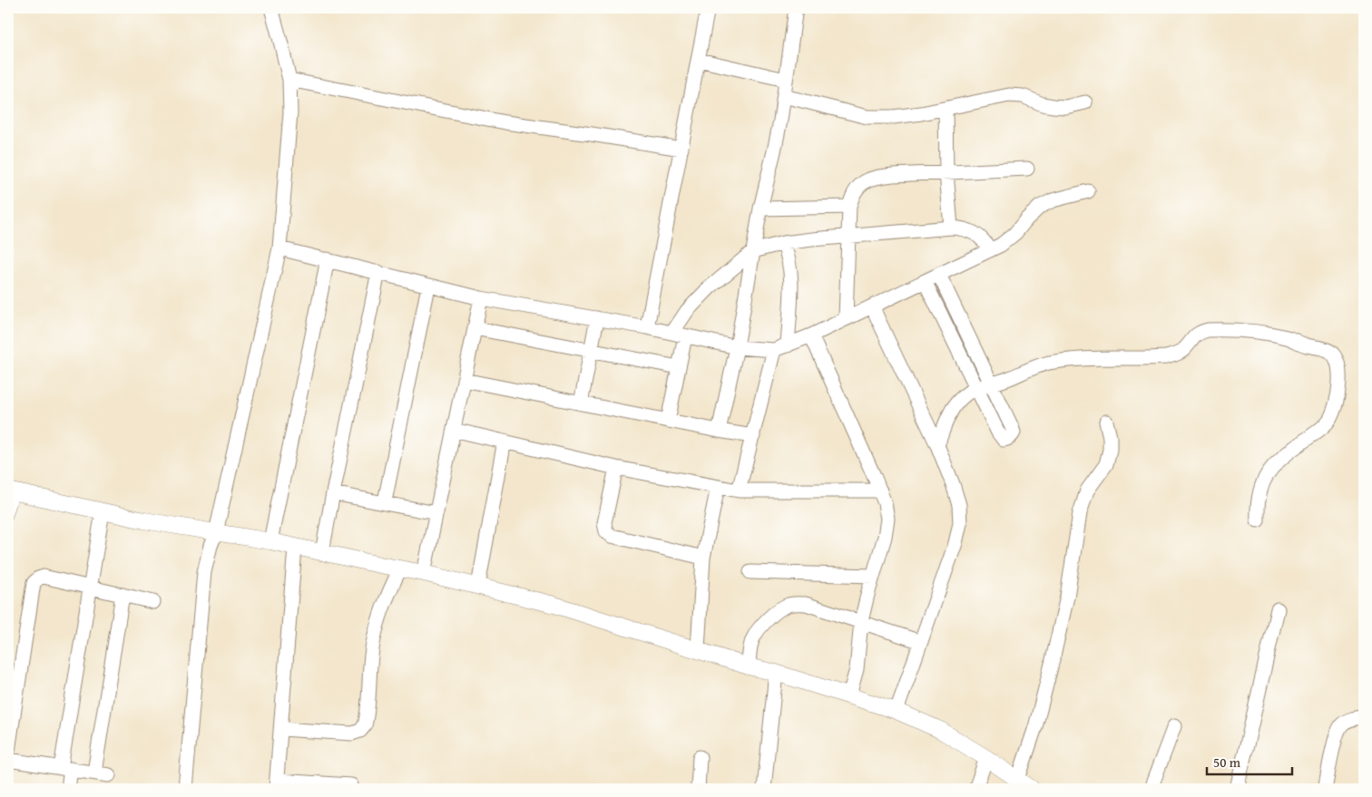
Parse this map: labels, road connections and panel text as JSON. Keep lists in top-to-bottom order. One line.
{"scale_bar":"50 m"}
